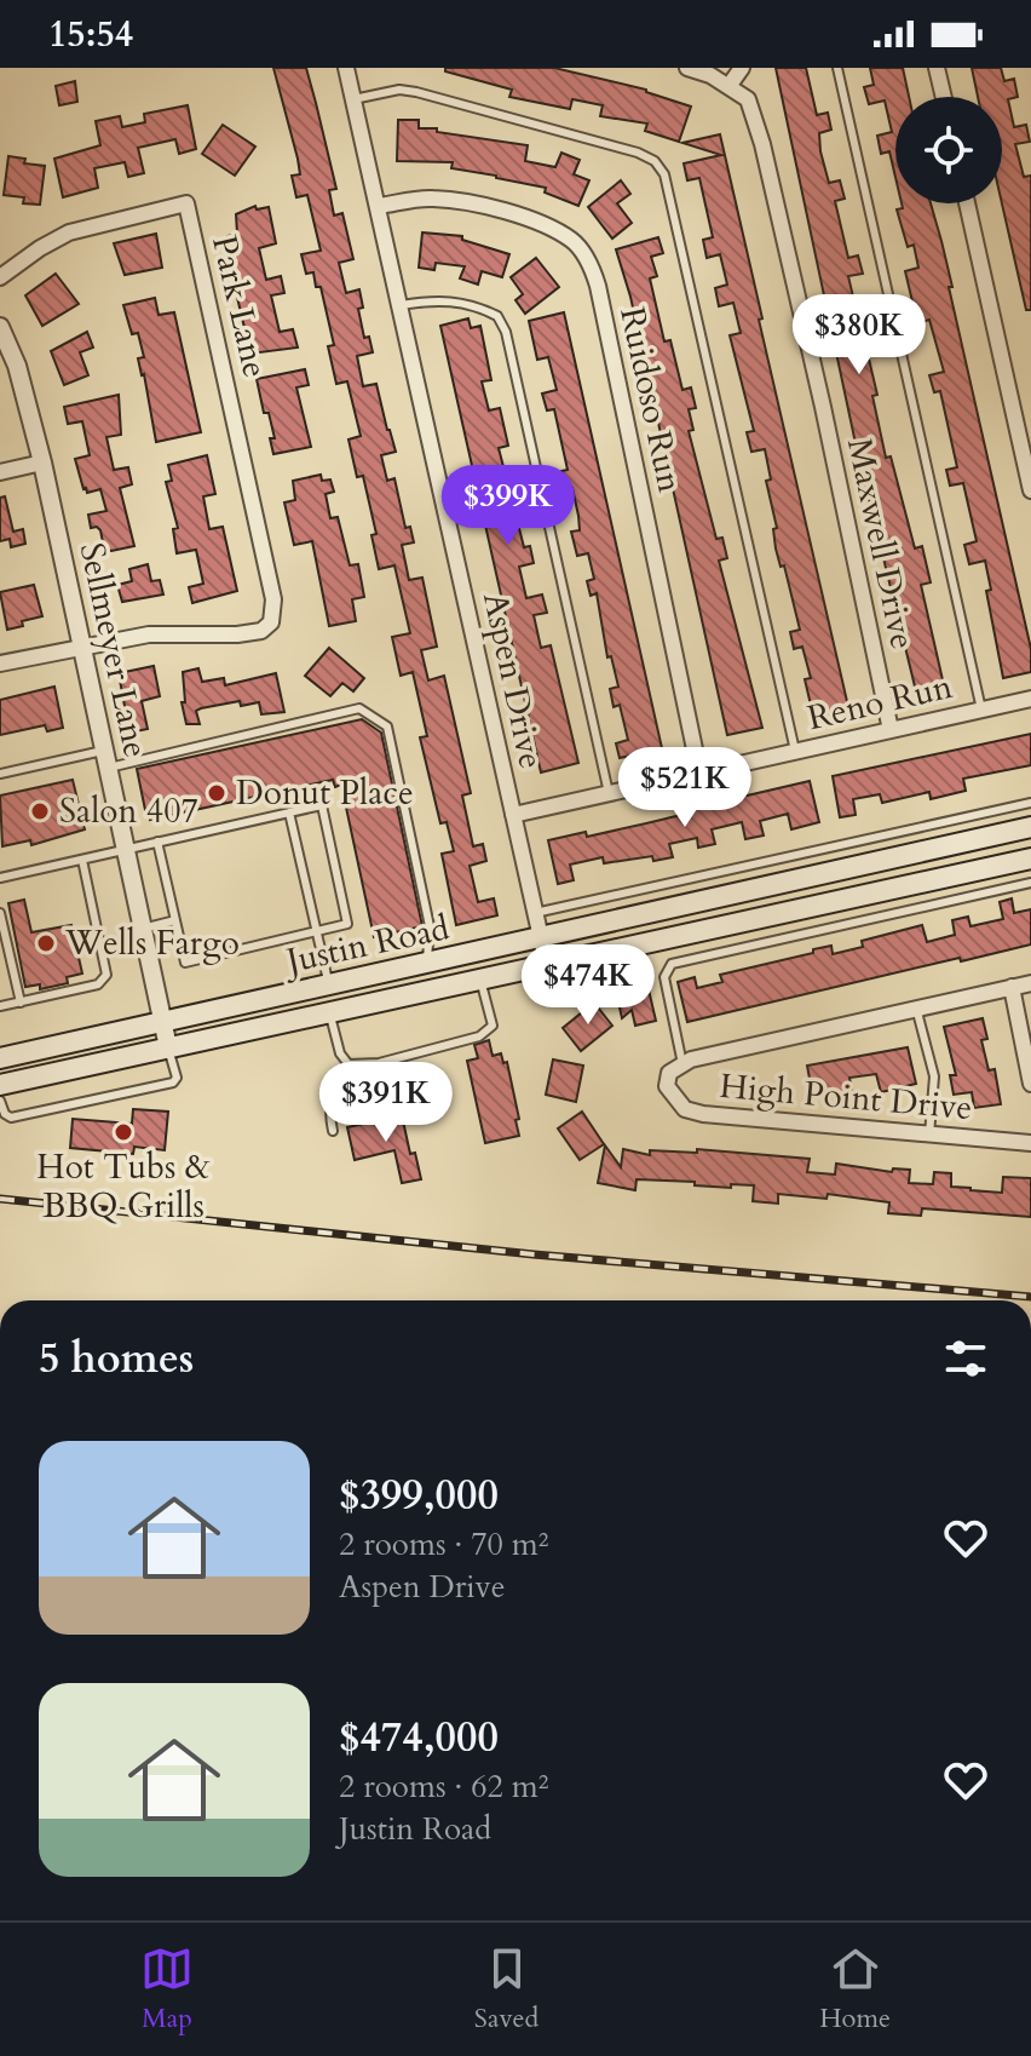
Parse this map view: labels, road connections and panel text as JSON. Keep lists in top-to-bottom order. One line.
{"streets":{"main road":["Justin Road"],"street":["Park Lane","Ruidoso Run","Maxwell Drive","Sellmeyer Lane","Aspen Drive","Reno Run","High Point Drive"]},"crossings":[["Park Lane","Sellmeyer Lane"],["Ruidoso Run","Aspen Drive"],["Ruidoso Run","Reno Run"],["Maxwell Drive","Reno Run"],["Sellmeyer Lane","Justin Road"],["Aspen Drive","Reno Run"],["Aspen Drive","Justin Road"]],"places":["Donut Place","Salon 407","Wells Fargo","Hot Tubs & BBQ Grills"],"page":{"status":"15:54","price":["$380K","$399K","$521K","$474K","$391K"],"heading":"5 homes","list":[{"name":"$399,000","note":"2 rooms · 70 m² · Aspen Drive"},{"name":"$474,000","note":"2 rooms · 62 m² · Justin Road"}],"tabs":["Map","Saved","Home"]}}
